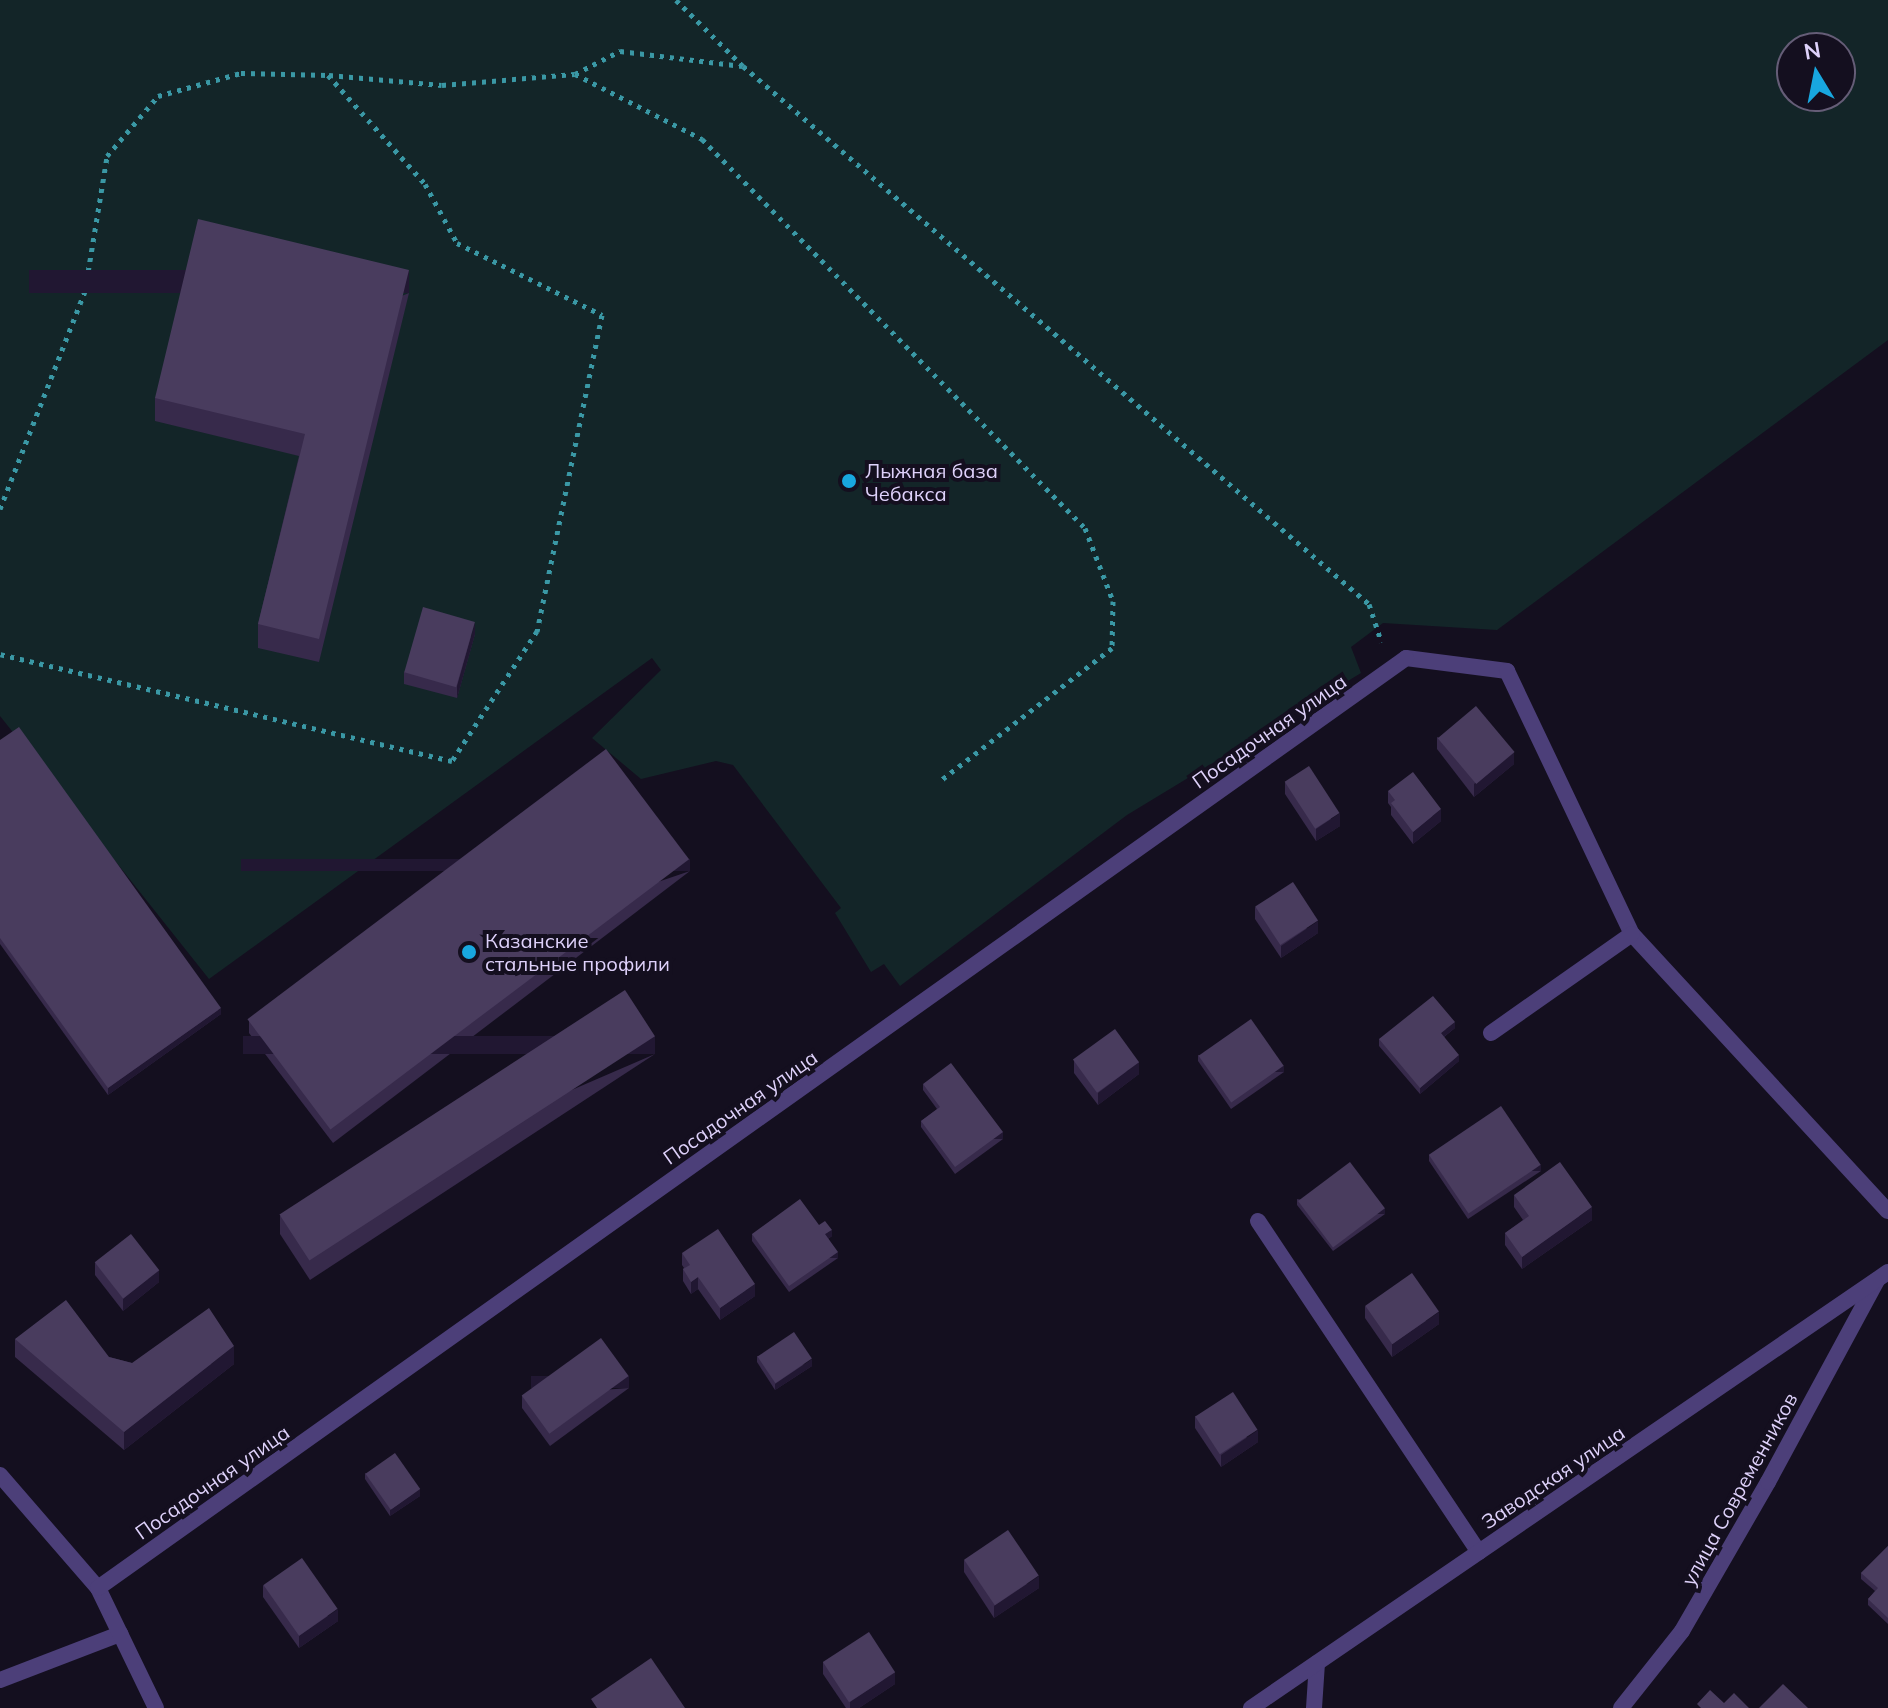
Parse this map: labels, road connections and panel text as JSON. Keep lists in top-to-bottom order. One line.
{"streets":{"street":["Посадочная улица","Заводская улица","улица Современников"]},"crossings":[["Заводская улица","улица Современников"]],"places":["Лыжная база Чебакса","Казанские стальные профили"],"north":"top"}
